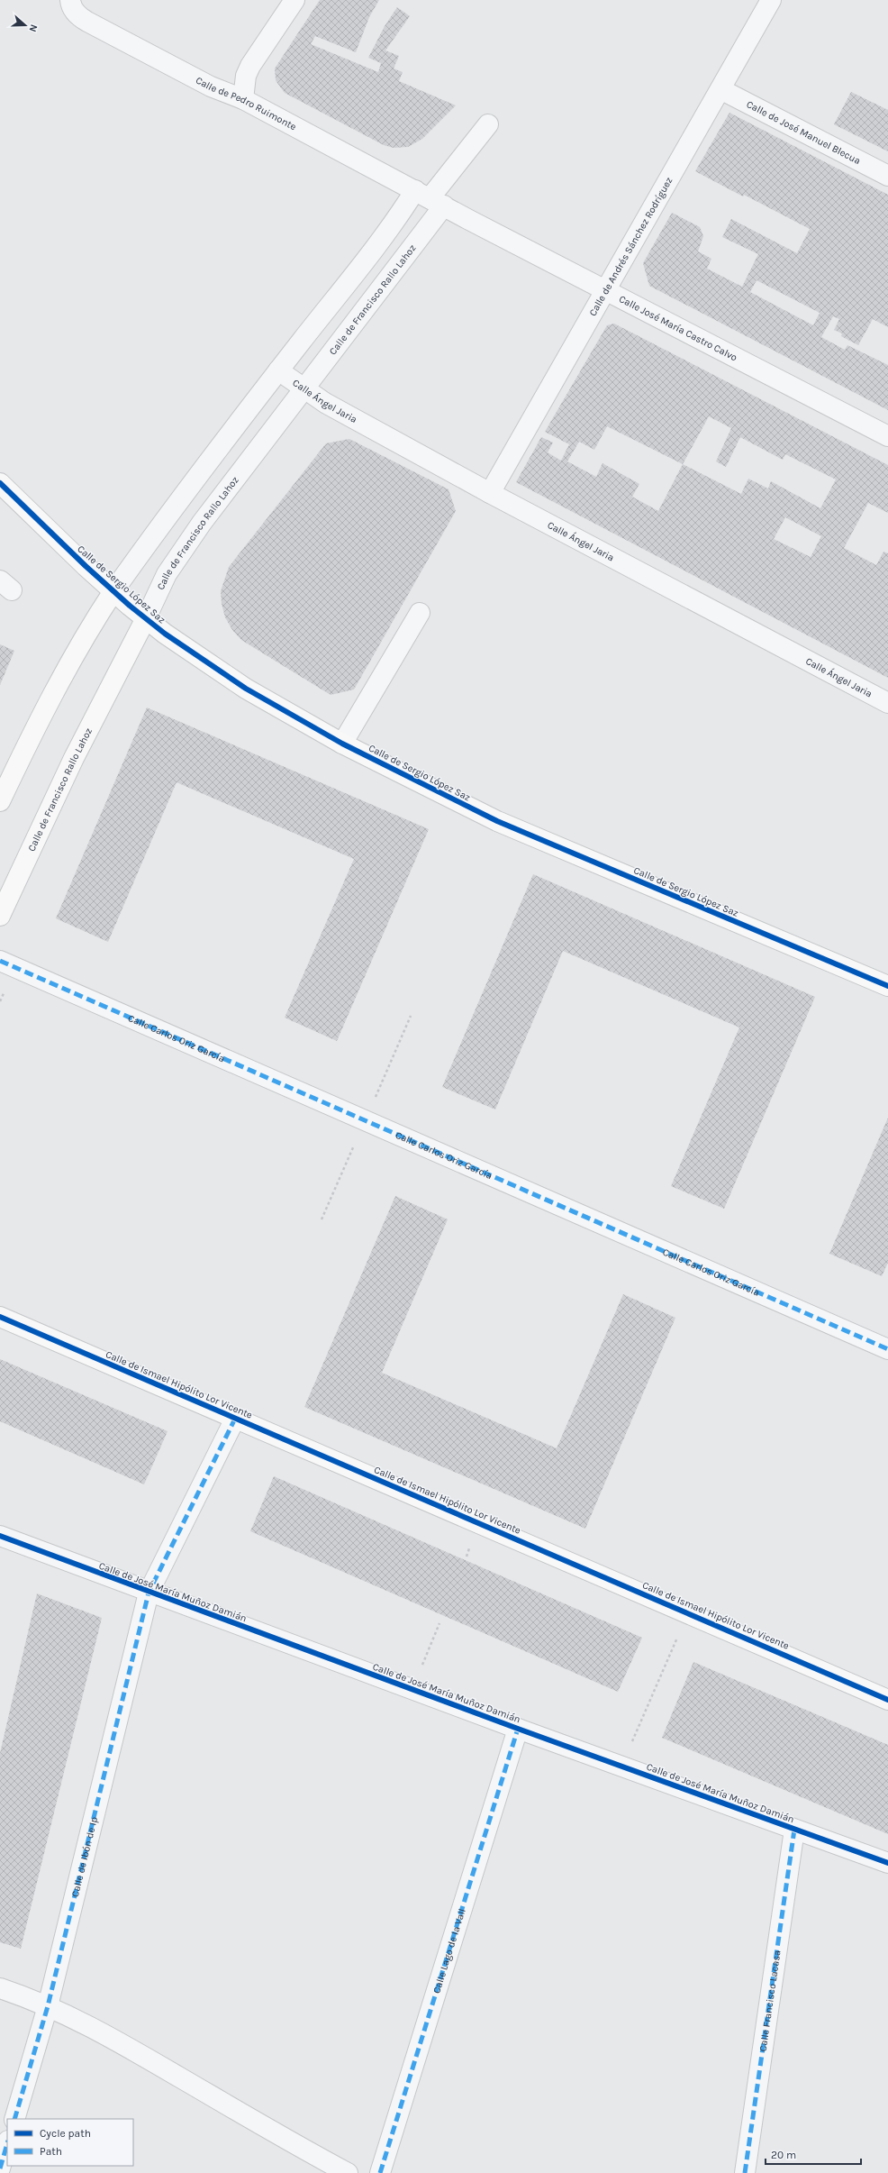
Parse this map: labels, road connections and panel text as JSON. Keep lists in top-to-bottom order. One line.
{"streets":{"street":["Calle de Pedro Ruimonte","Calle de José Manuel Blecua","Calle de Andrés Sánchez Rodríguez","Calle de Francisco Rallo Lahoz","Calle José María Castro Calvo","Calle Ángel Jaria","Calle de Sergio López Saz","Calle Carlos Oriz García","Calle de Ismael Hipólito Lor Vicente","Calle de José María Muñoz Damián","Calle de Ibón de Ip","Calle Lago de la Vall","Calle Francisco Lacasa"]},"crossings":[["Calle de Pedro Ruimonte","Calle de Francisco Rallo Lahoz"],["Calle de Pedro Ruimonte","Calle José María Castro Calvo"],["Calle de José Manuel Blecua","Calle de Andrés Sánchez Rodríguez"],["Calle de Andrés Sánchez Rodríguez","Calle José María Castro Calvo"],["Calle de Andrés Sánchez Rodríguez","Calle Ángel Jaria"],["Calle de Francisco Rallo Lahoz","Calle José María Castro Calvo"],["Calle de Francisco Rallo Lahoz","Calle Ángel Jaria"],["Calle de Francisco Rallo Lahoz","Calle de Sergio López Saz"],["Calle de Ismael Hipólito Lor Vicente","Calle de Ibón de Ip"],["Calle de José María Muñoz Damián","Calle de Ibón de Ip"],["Calle de José María Muñoz Damián","Calle Lago de la Vall"],["Calle de José María Muñoz Damián","Calle Francisco Lacasa"]],"legend":["Cycle path","Path"],"scale_bar":"20 m","north":"right"}
